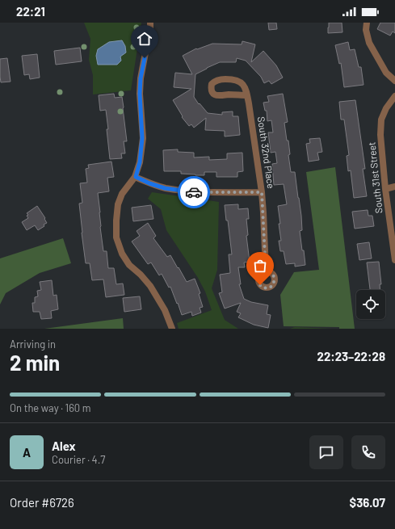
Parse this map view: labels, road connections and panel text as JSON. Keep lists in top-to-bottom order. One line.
{"streets":{"street":["South 32nd Place","South 31st Street"]},"page":{"status":"22:21","heading":["2 min","Arriving in","22:23–22:28"],"panel":["Alex","Courier · 4.7","Order #6726","$36.07"],"bar":"On the way · 160 m","round":"A"}}
